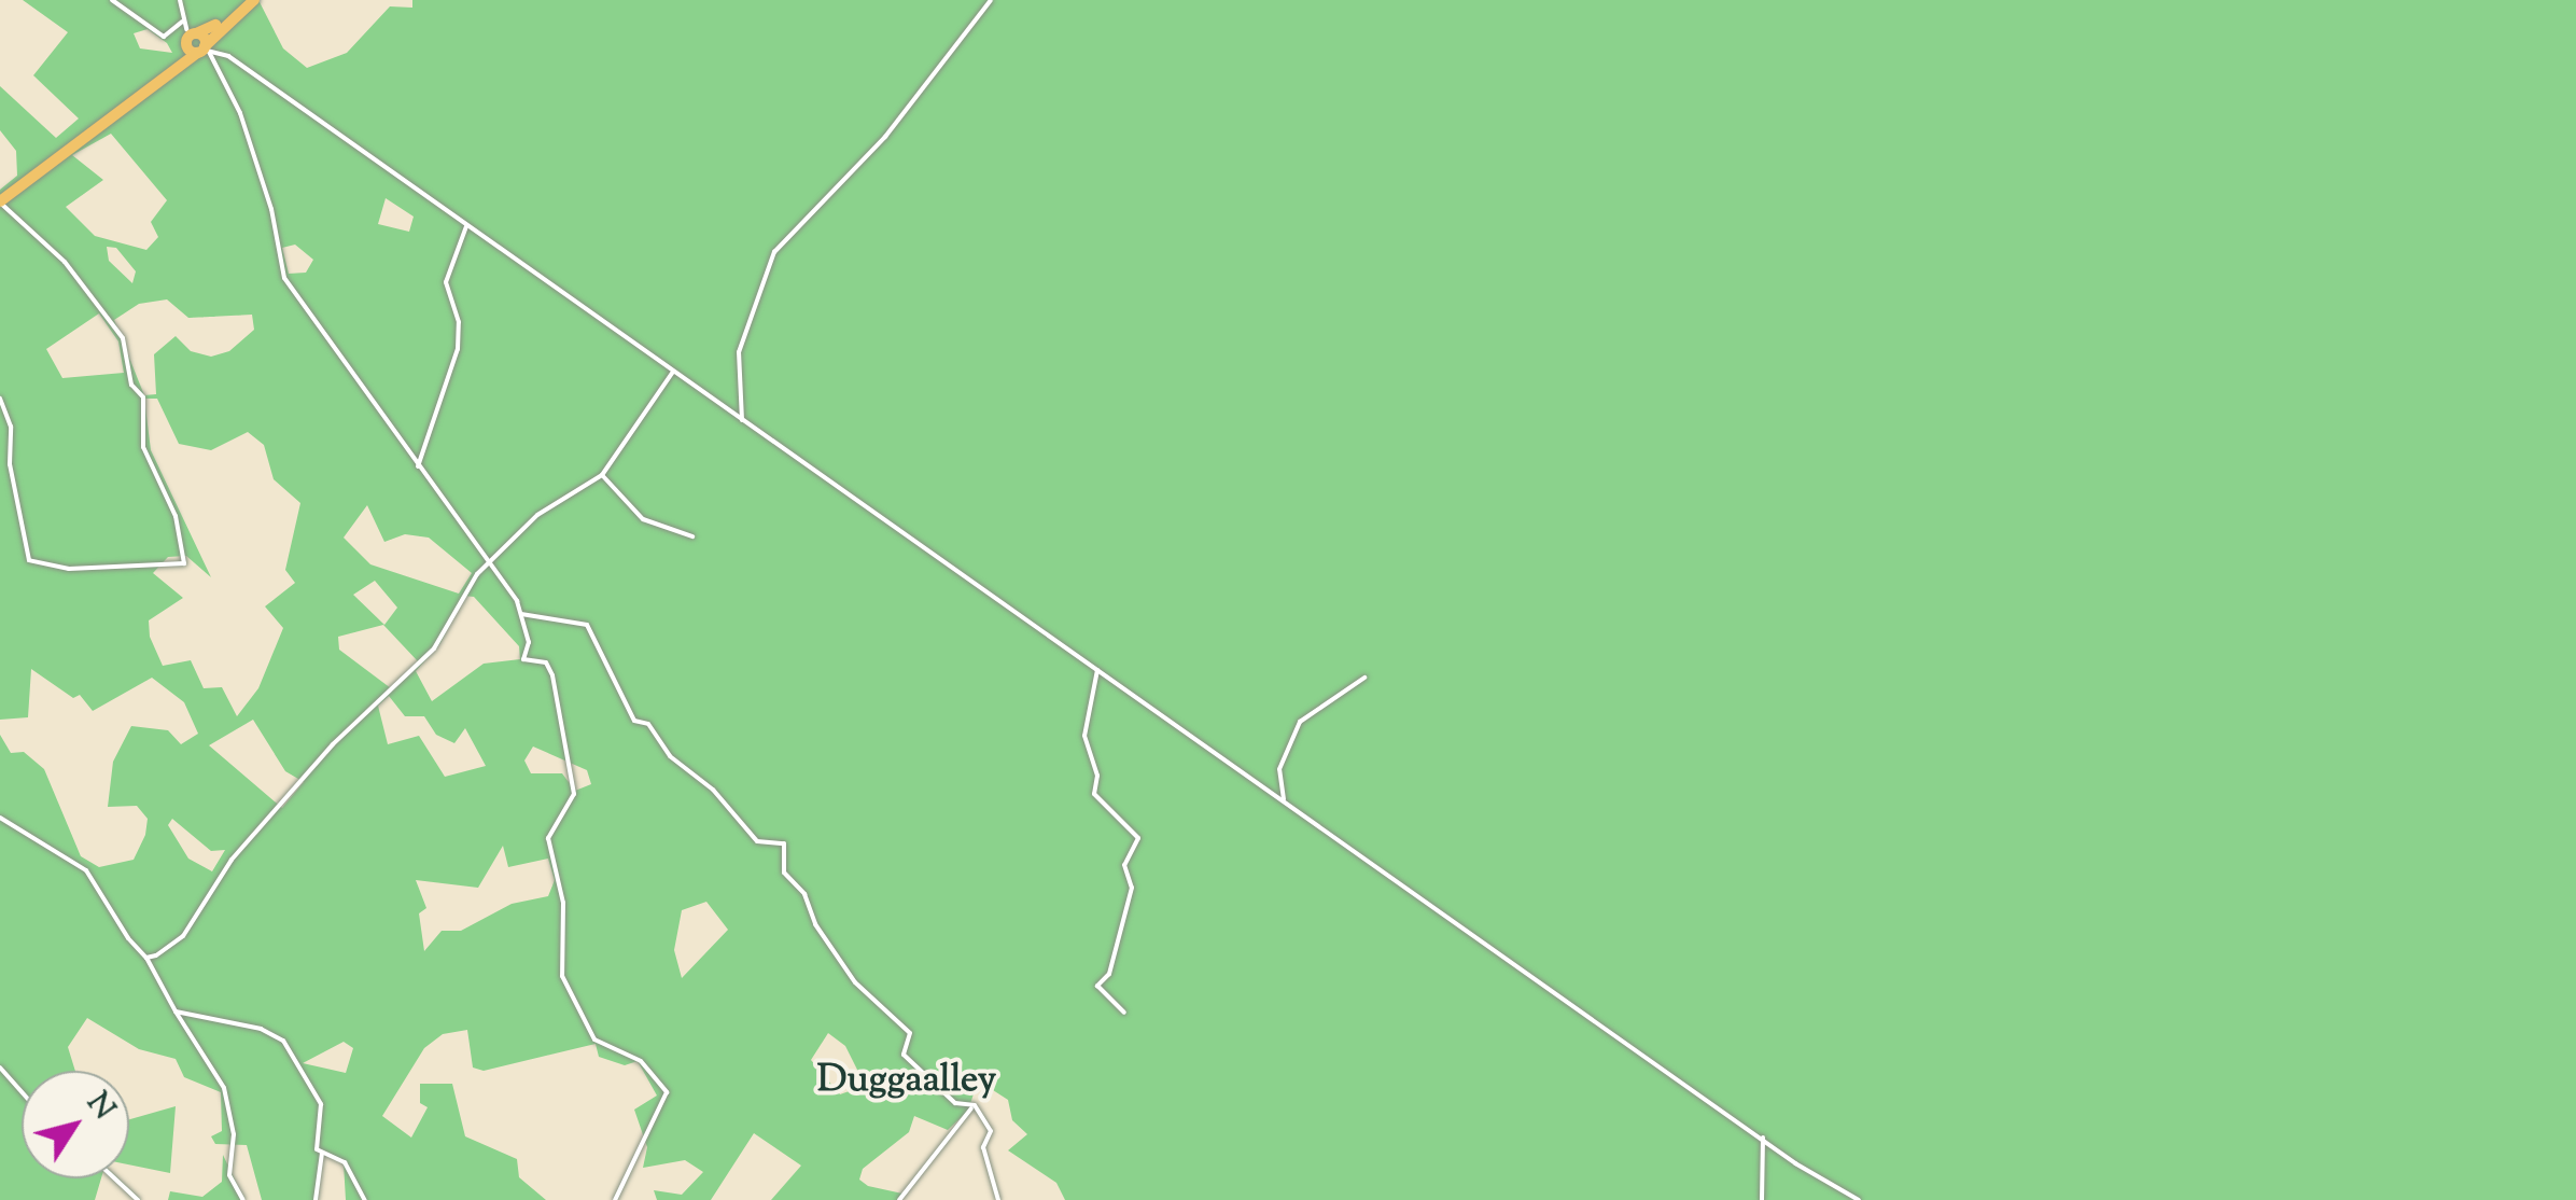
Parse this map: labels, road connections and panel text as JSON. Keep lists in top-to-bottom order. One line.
{"districts":["Duggaalley"],"north":"top right"}
